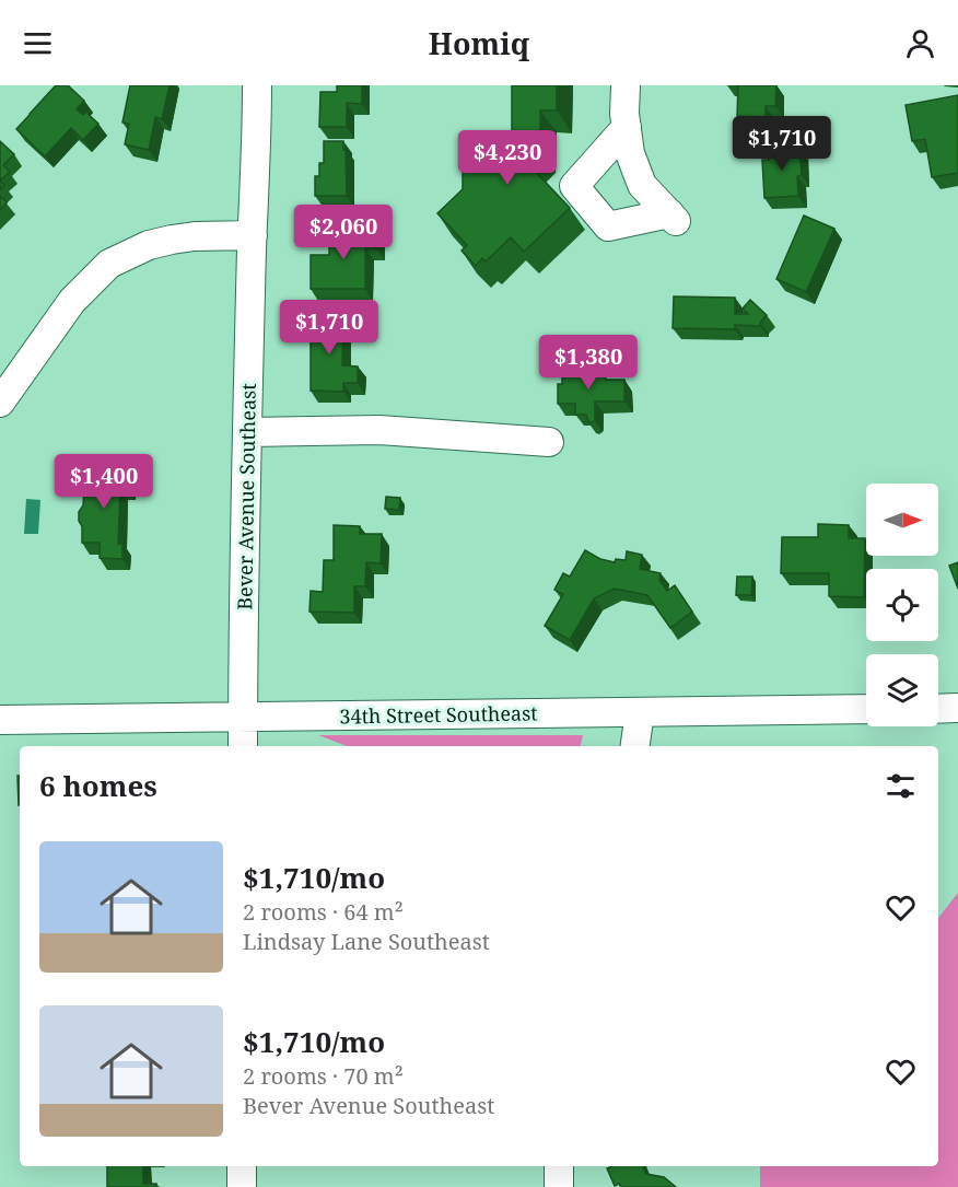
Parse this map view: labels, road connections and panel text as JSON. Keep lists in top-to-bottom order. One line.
{"streets":{"street":["Bever Avenue Southeast","34th Street Southeast"]},"crossings":[["Bever Avenue Southeast","34th Street Southeast"]],"north":"right","page":{"header":"Homiq","price":["$1,710","$4,230","$2,060","$1,710","$1,380","$1,400"],"heading":"6 homes","list":[{"name":"$1,710/mo","note":"2 rooms · 64 m² · Lindsay Lane Southeast"},{"name":"$1,710/mo","note":"2 rooms · 70 m² · Bever Avenue Southeast"}]}}
